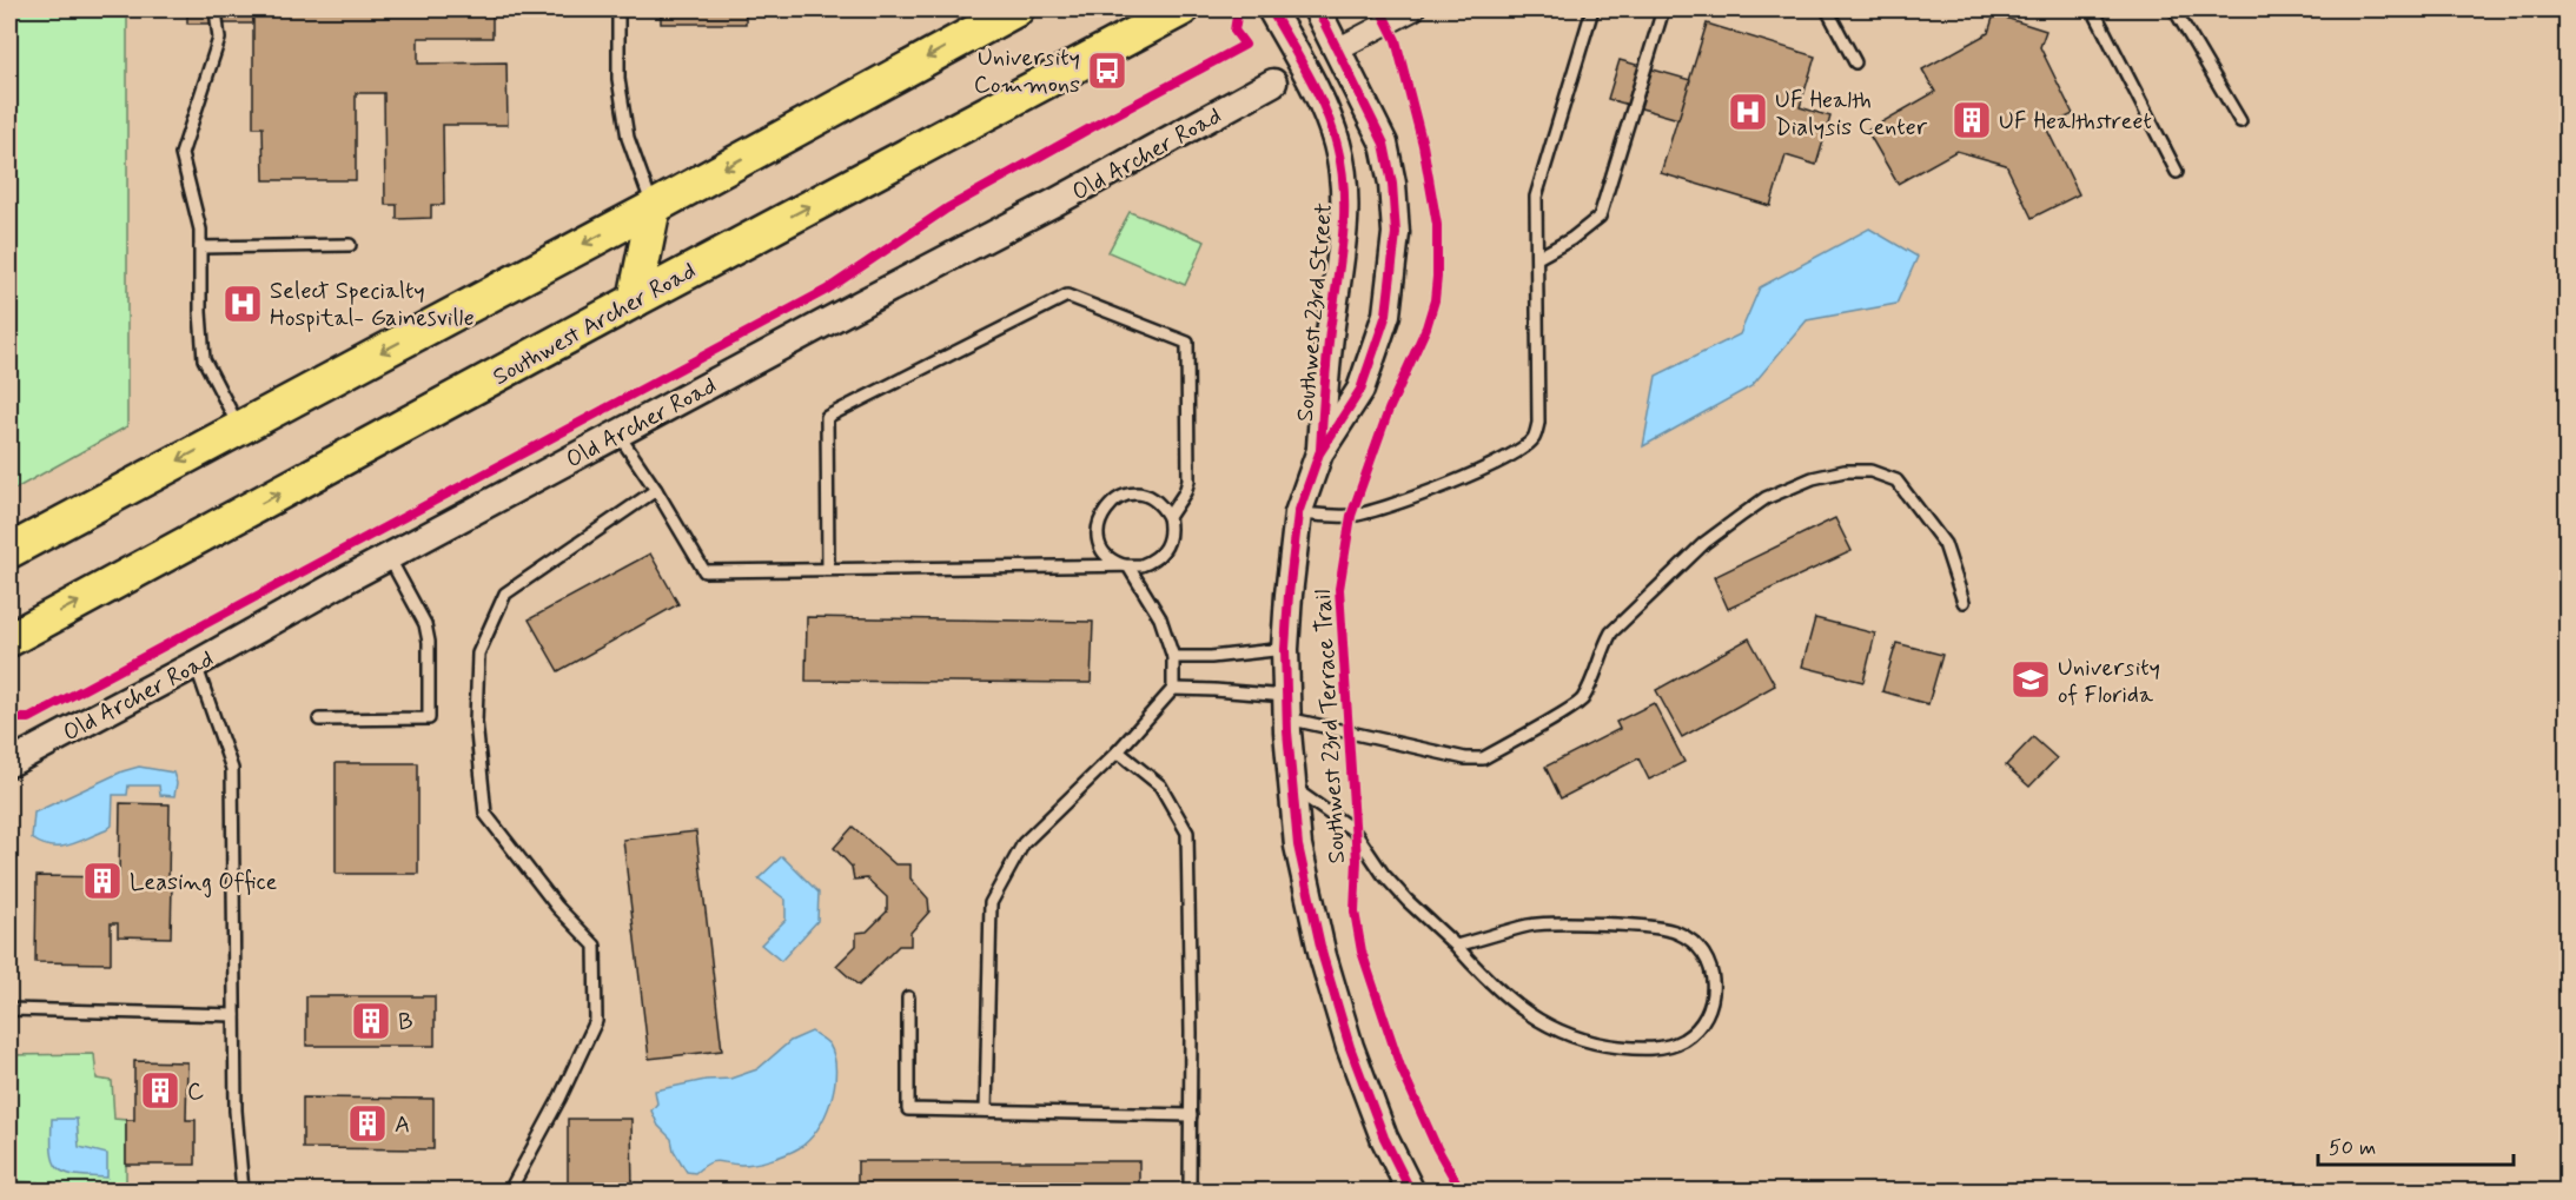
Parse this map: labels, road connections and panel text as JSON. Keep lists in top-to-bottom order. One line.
{"streets":{"main road":["Southwest Archer Road"],"street":["Old Archer Road","Southwest 23rd Street"],"cycle path":["Southwest 23rd Terrace Trail"]},"places":{"bus stop":["University Commons"],"hospital":["UF Health Dialysis Center","Select Specialty Hospital- Gainesville"],"building":["UF Healthstreet","Leasing Office","B","C","A"],"school or university":["University of Florida"]},"scale_bar":"50 m"}
